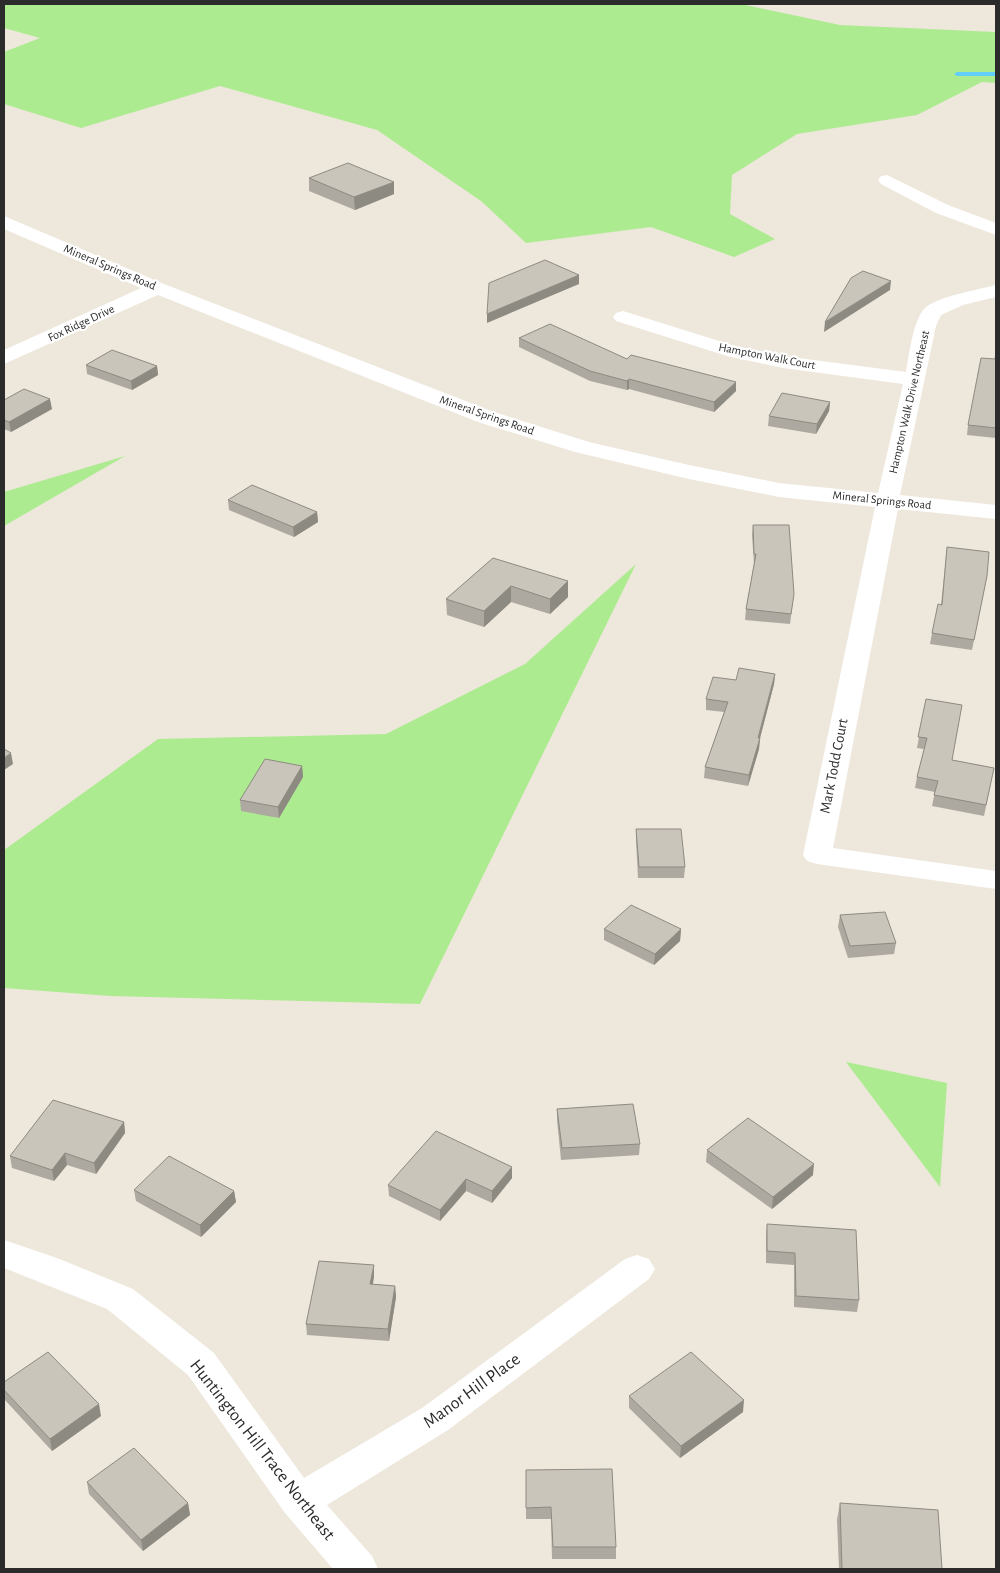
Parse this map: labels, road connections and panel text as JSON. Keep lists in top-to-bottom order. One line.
{"streets":{"street":["Mineral Springs Road","Fox Ridge Drive","Hampton Walk Court","Hampton Walk Drive Northeast","Mark Todd Court","Manor Hill Place","Huntington Hill Trace Northeast"]},"crossings":[["Mineral Springs Road","Fox Ridge Drive"],["Mineral Springs Road","Hampton Walk Drive Northeast"],["Mineral Springs Road","Mark Todd Court"],["Hampton Walk Court","Hampton Walk Drive Northeast"],["Hampton Walk Drive Northeast","Mark Todd Court"],["Manor Hill Place","Huntington Hill Trace Northeast"]]}
